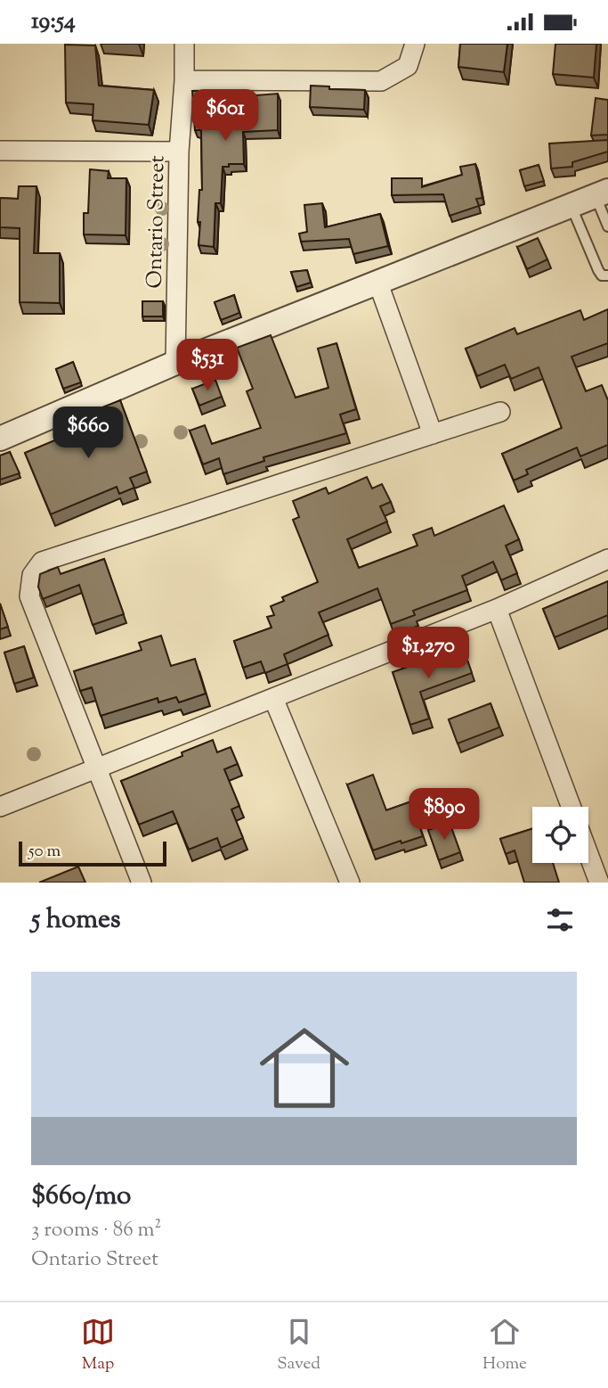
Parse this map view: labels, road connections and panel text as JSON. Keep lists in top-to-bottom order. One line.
{"streets":{"street":["Ontario Street"]},"scale_bar":"50 m","page":{"status":"19:54","price":["$601","$531","$660","$1,270","$890"],"scale":"50 m","heading":"5 homes","list":[{"name":"$660/mo","note":"3 rooms · 86 m² · Ontario Street"}],"tabs":["Map","Saved","Home"]}}
